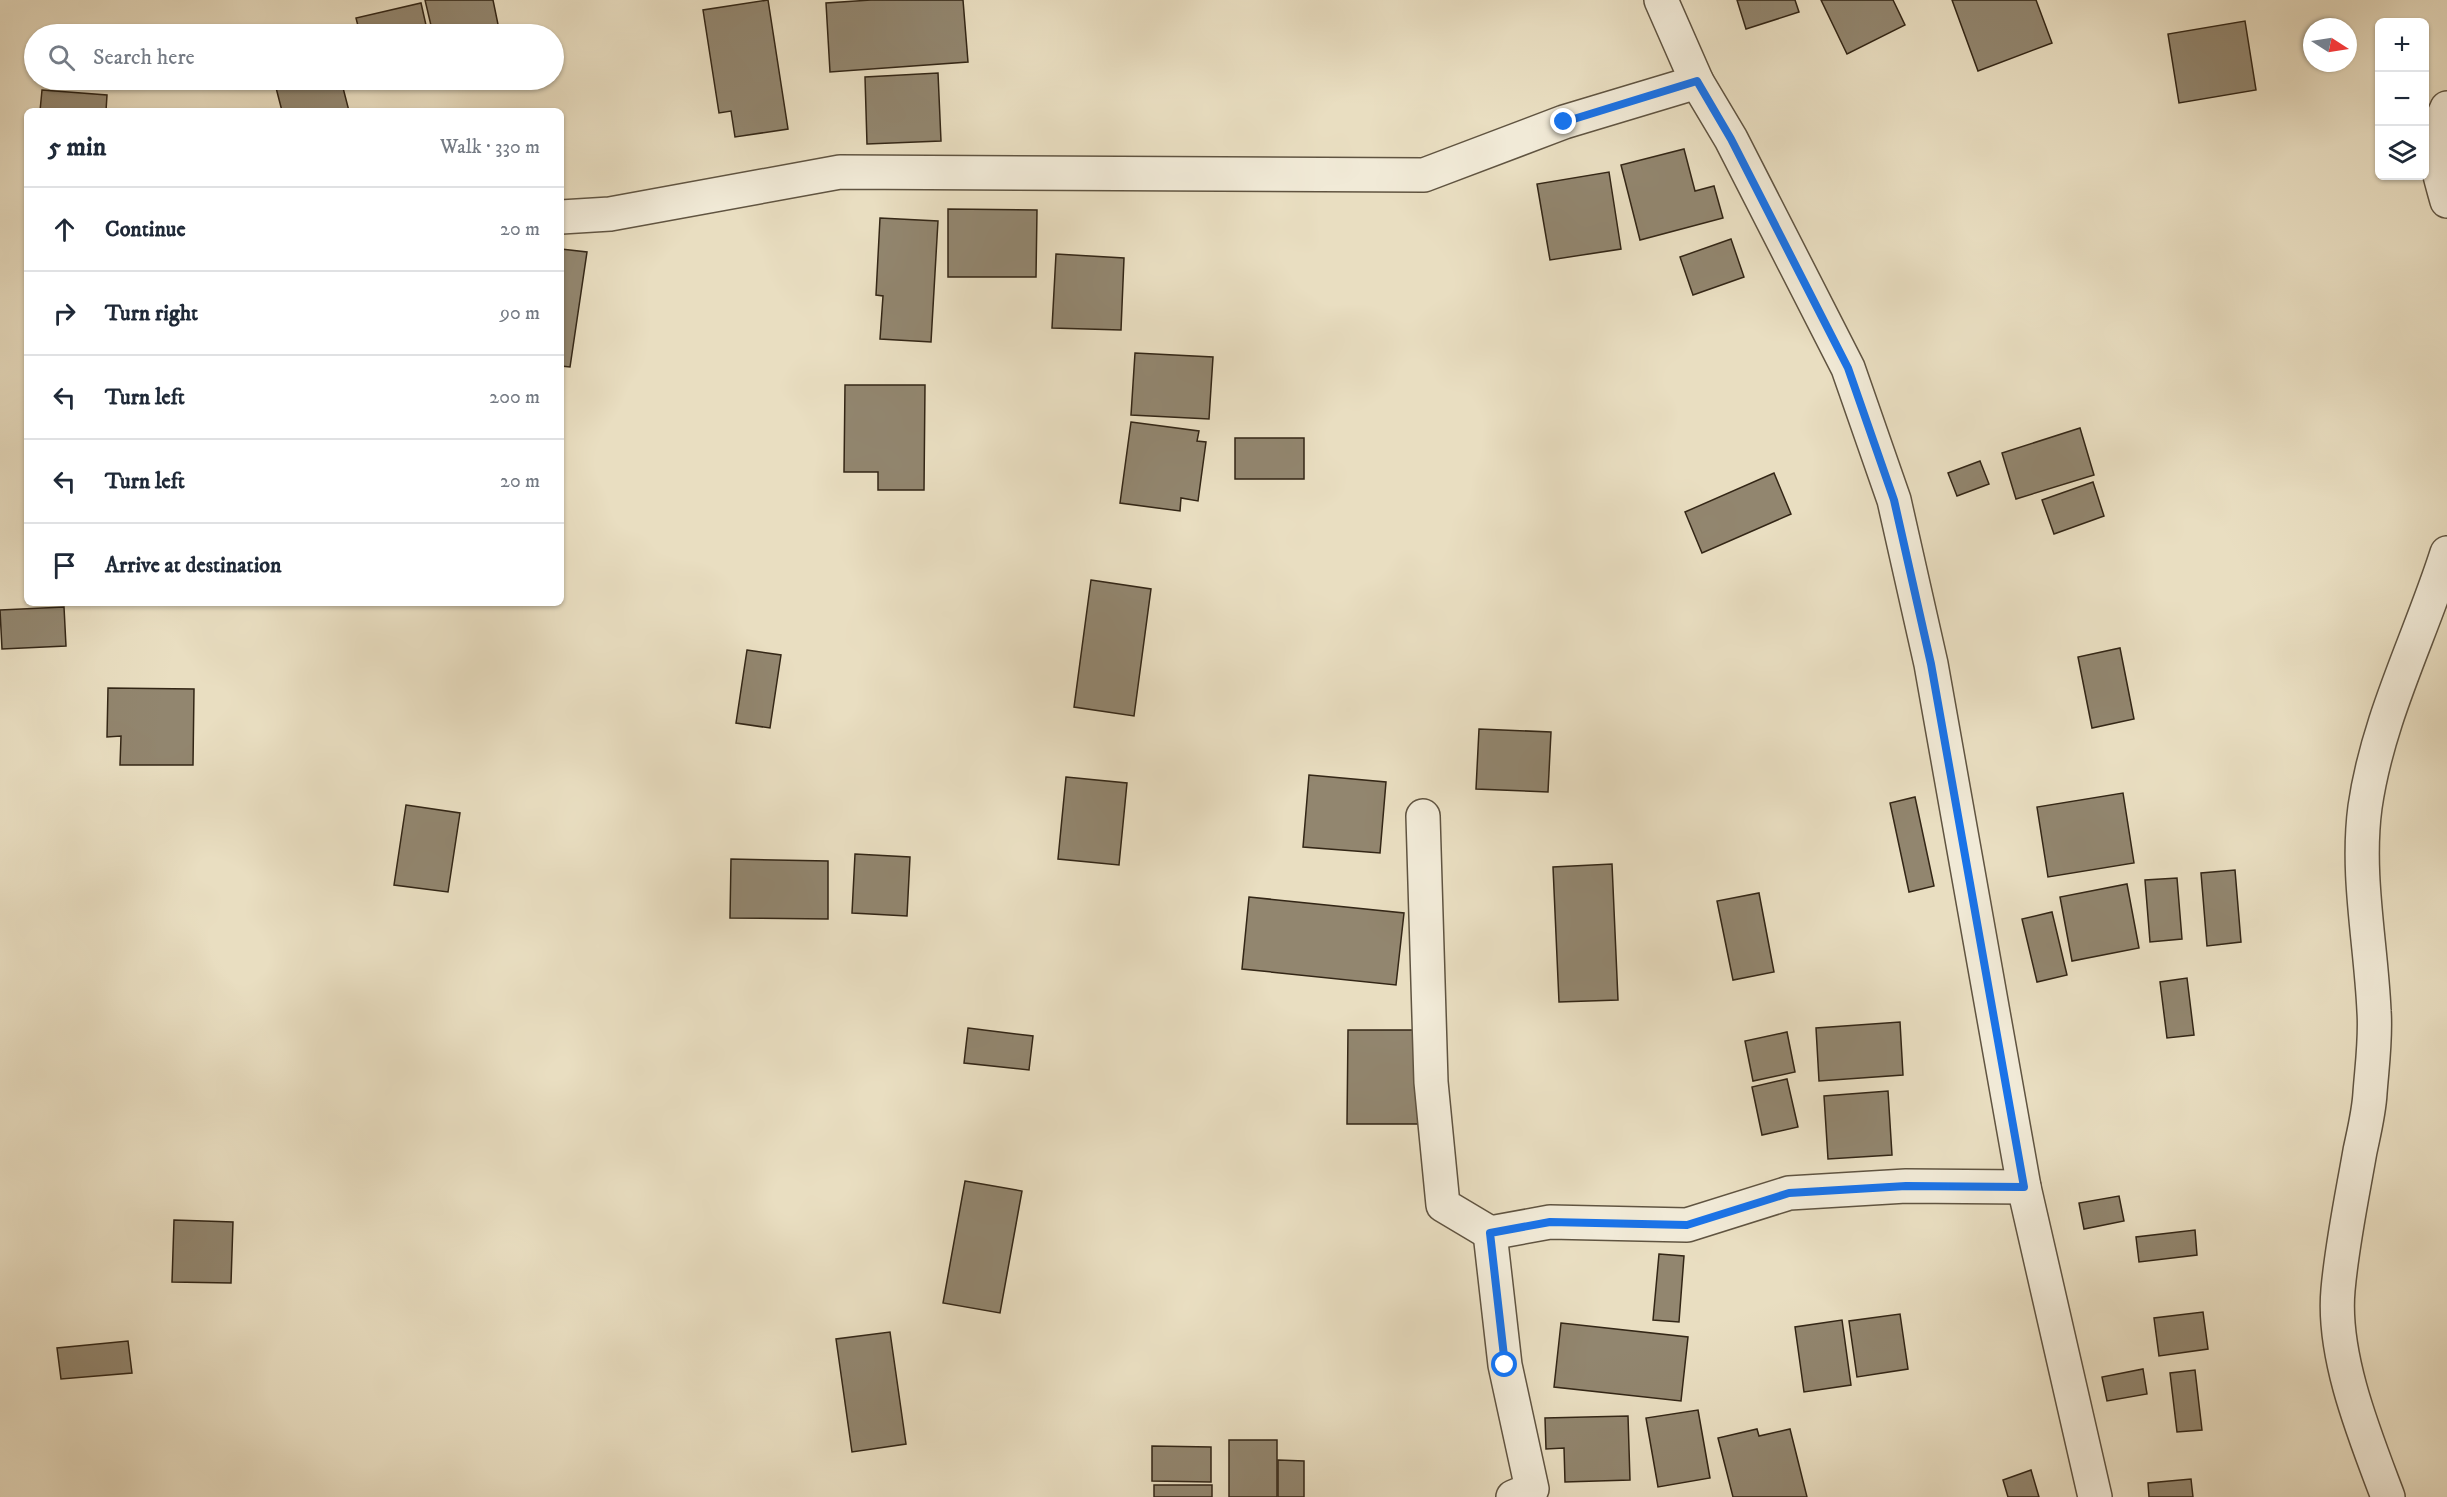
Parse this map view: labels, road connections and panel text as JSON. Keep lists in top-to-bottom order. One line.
{"north":"right","page":{"map_buttons":["+","−"],"search":"Search here","heading":["5 min","Walk · 330 m"],"list":[["Continue","20 m"],["Turn right","90 m"],["Turn left","200 m"],["Turn left","20 m"],"Arrive at destination"]}}
